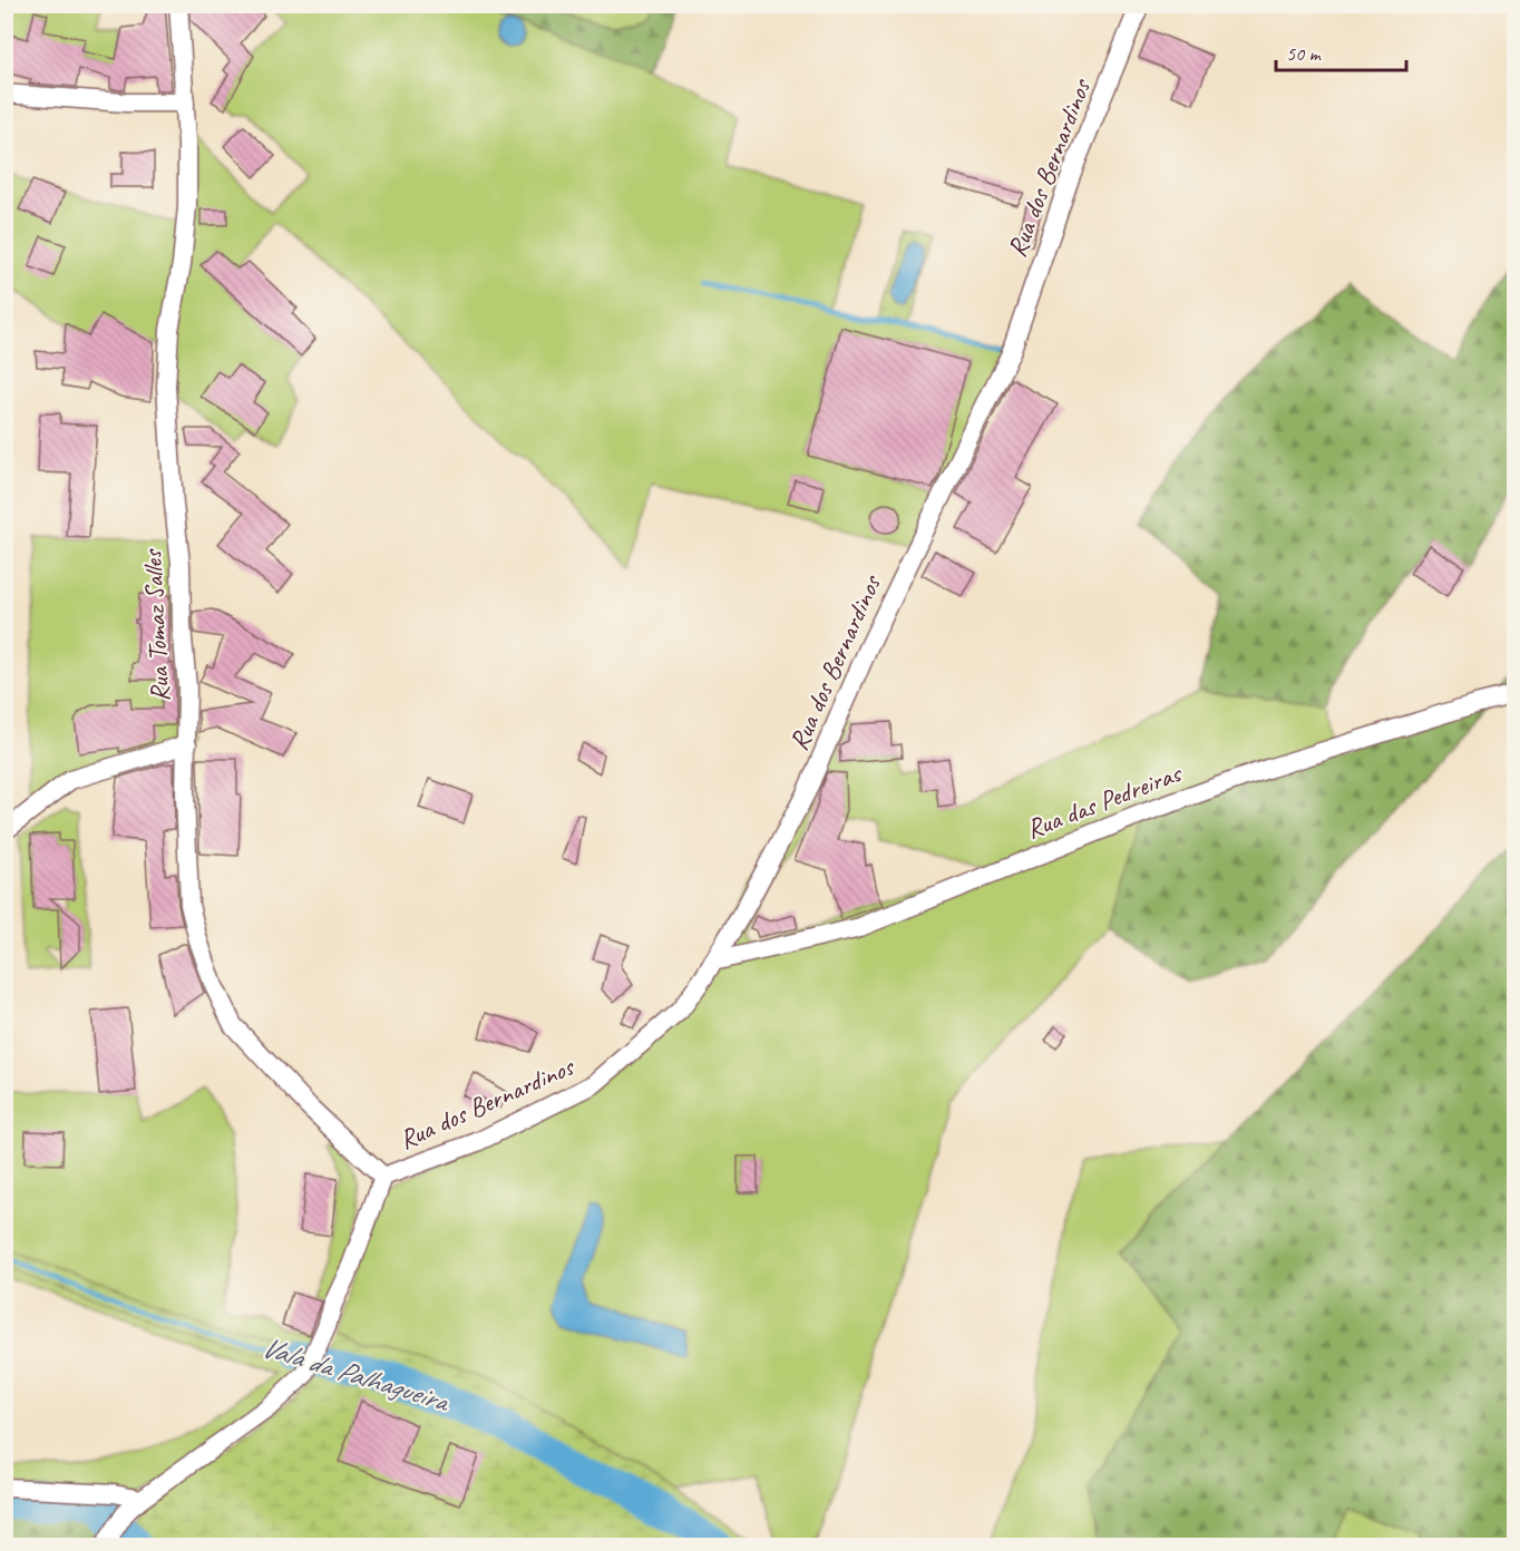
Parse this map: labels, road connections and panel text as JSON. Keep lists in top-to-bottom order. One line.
{"streets":{"street":["Rua dos Bernardinos","Rua Tomaz Salles","Rua das Pedreiras"]},"crossings":[["Rua dos Bernardinos","Rua Tomaz Salles"],["Rua dos Bernardinos","Rua das Pedreiras"]],"water":["Vala da Palhagueira"],"scale_bar":"50 m"}
